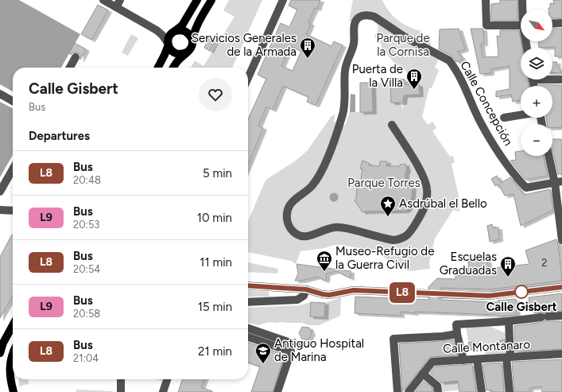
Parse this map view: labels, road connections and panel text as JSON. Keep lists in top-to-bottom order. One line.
{"streets":{"street":["Calle Concepción","Calle Montanaro"]},"parks":["Parque de la Cornisa","Parque Torres"],"places":{"building":["Servicios Generales de la Armada","Puerta de la Villa","Escuelas Graduadas"],"place":["Asdrúbal el Bello"],"museum":["Museo-Refugio de la Guerra Civil"],"other":["Calle Gisbert"],"school or university":["Antiguo Hospital de Marina"]},"lines":["bus line L8"],"house_numbers":["2"],"north":"bottom right","page":{"on_map":"L8","map_buttons":["+","−"],"heading":[["Calle Gisbert","Bus"],"Departures"],"list":[{"mark":"L8","name":"Bus","note":"20:48","value":"5 min"},{"mark":"L9","name":"Bus","note":"20:53","value":"10 min"},{"mark":"L8","name":"Bus","note":"20:54","value":"11 min"},{"mark":"L9","name":"Bus","note":"20:58","value":"15 min"},{"mark":"L8","name":"Bus","note":"21:04","value":"21 min"}]}}
